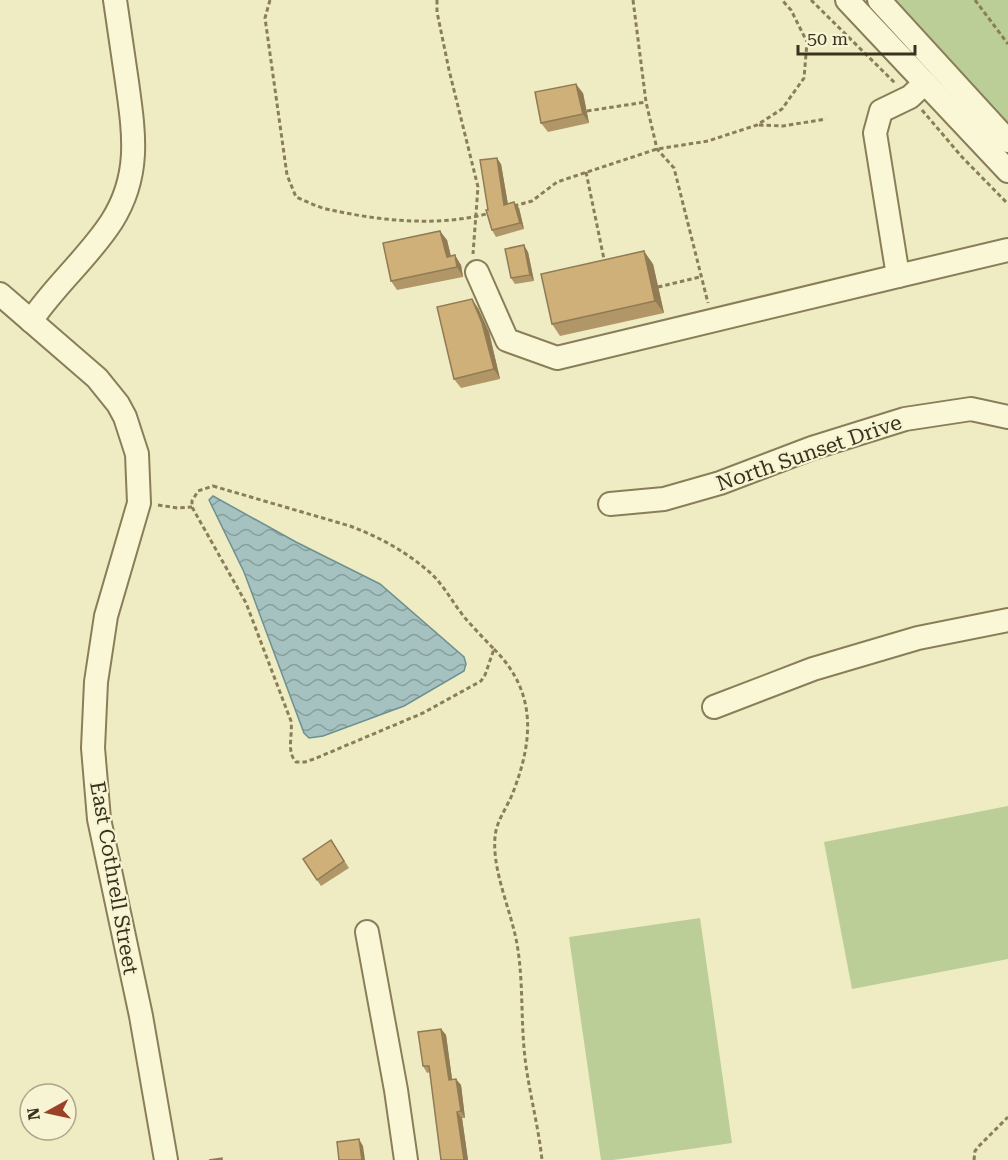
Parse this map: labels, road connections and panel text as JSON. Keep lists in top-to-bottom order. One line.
{"streets":{"street":["North Sunset Drive","East Cothrell Street"]},"scale_bar":"50 m","north":"left"}
